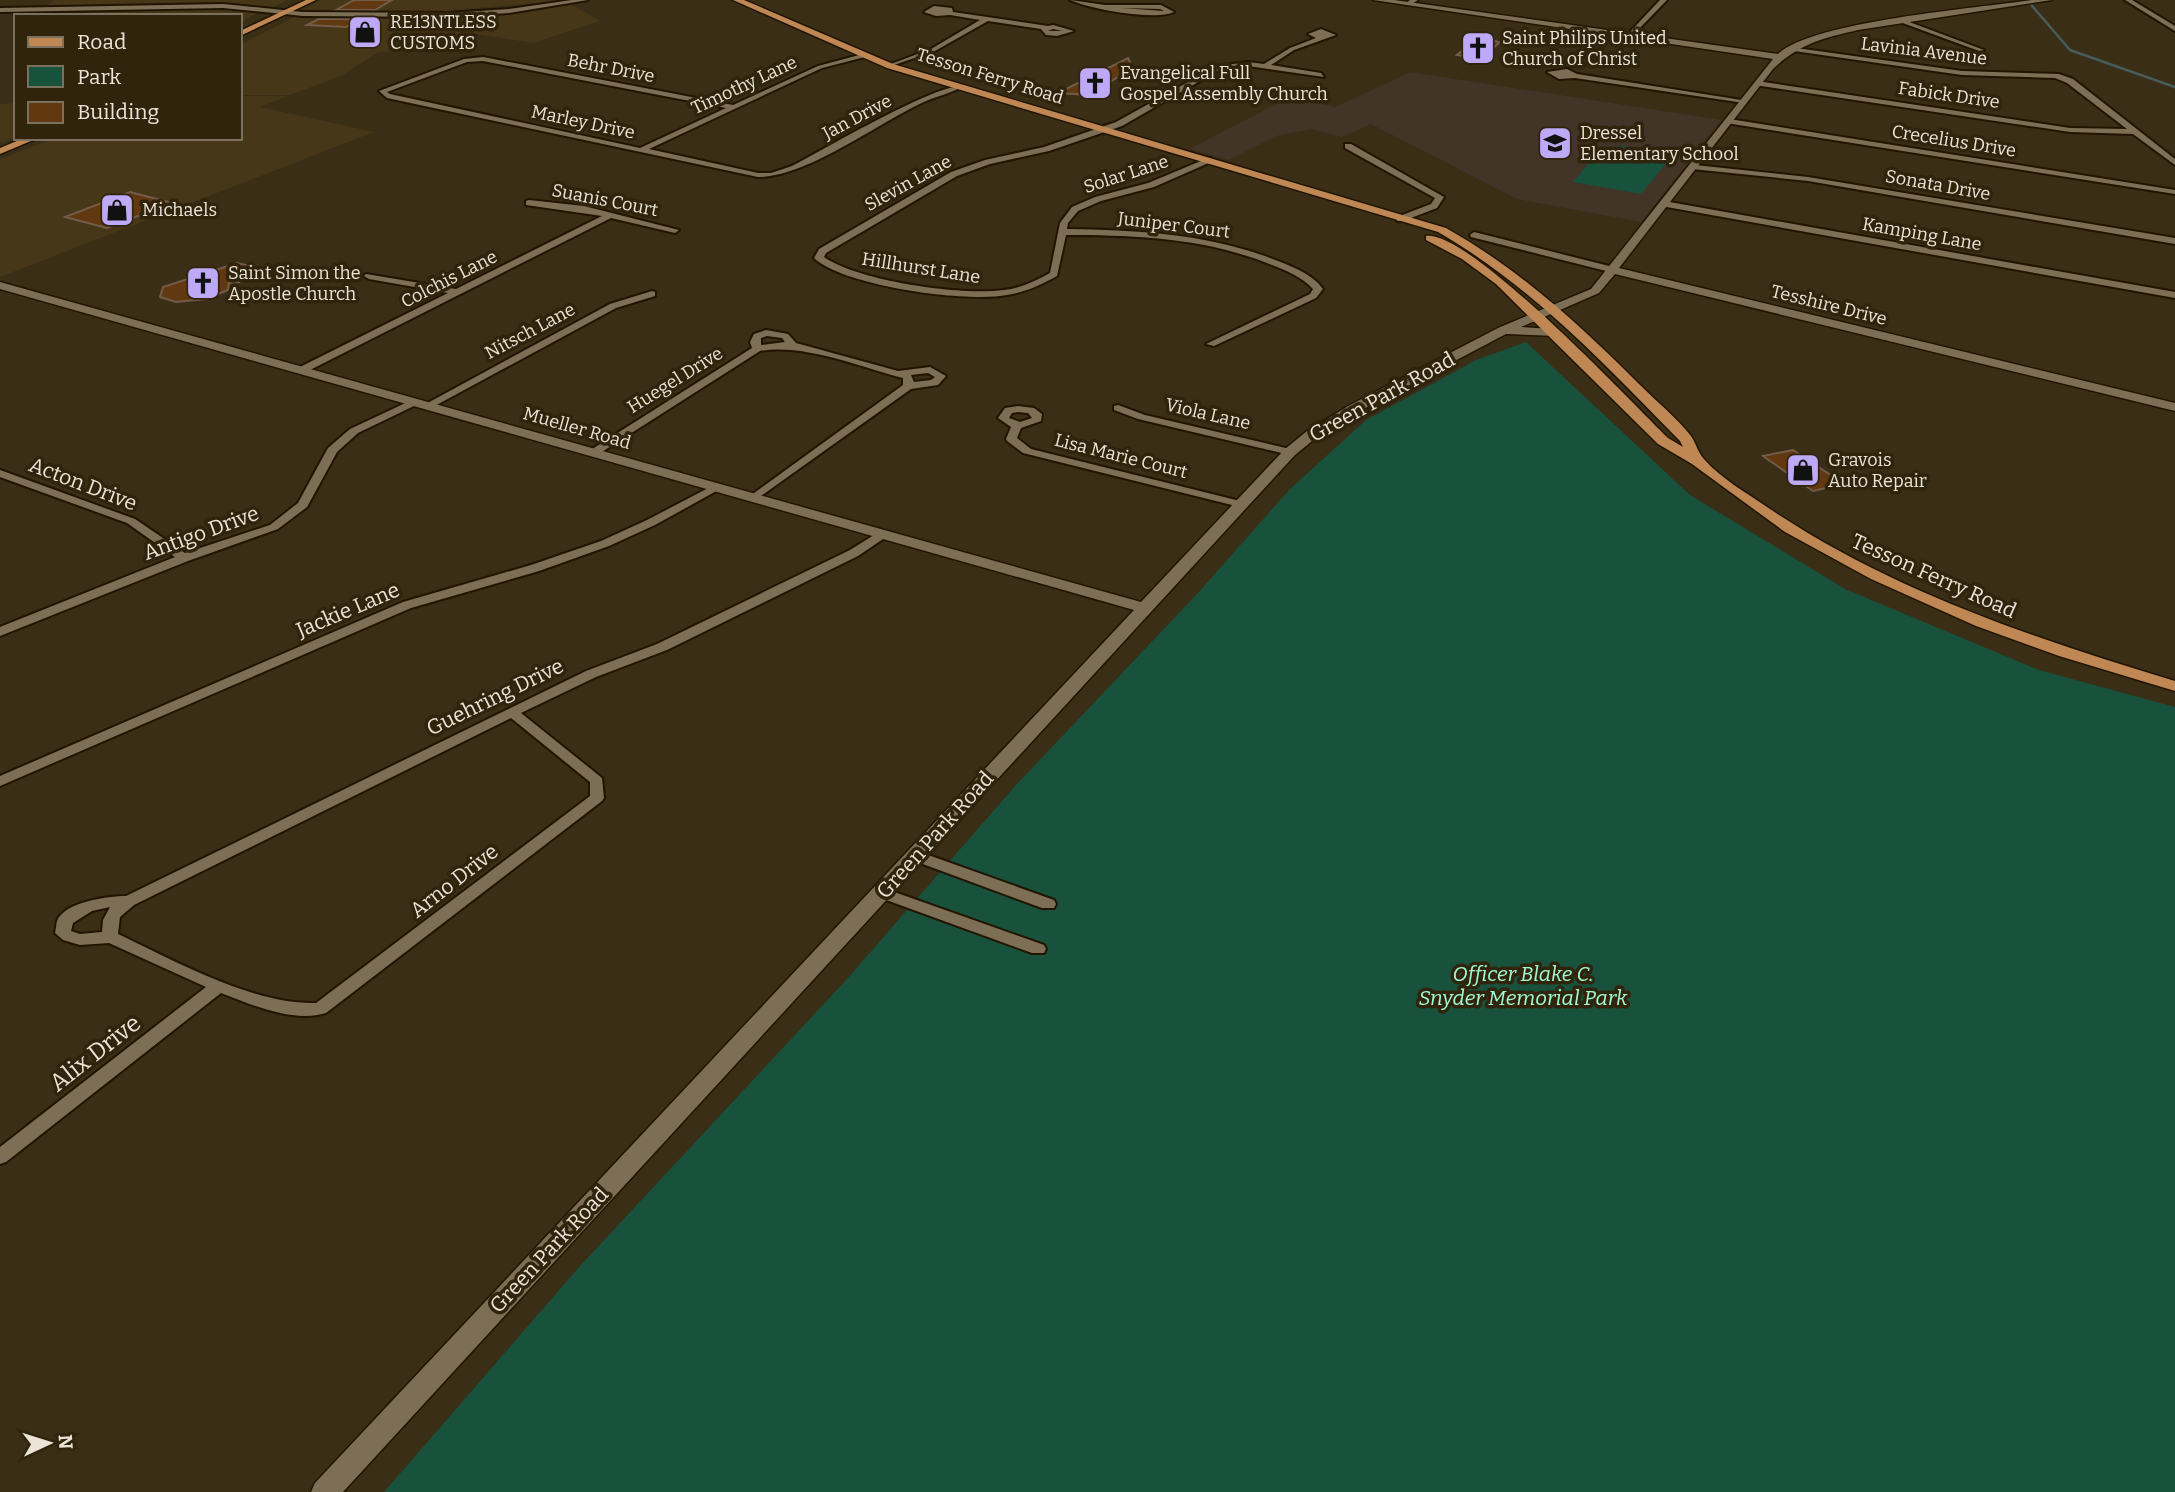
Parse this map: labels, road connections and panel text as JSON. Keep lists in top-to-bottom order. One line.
{"streets":{"main road":["Tesson Ferry Road"],"street":["Lavinia Avenue","Behr Drive","Timothy Lane","Fabick Drive","Jan Drive","Marley Drive","Crecelius Drive","Solar Lane","Slevin Lane","Sonata Drive","Suanis Court","Juniper Court","Kamping Lane","Hillhurst Lane","Colchis Lane","Tesshire Drive","Nitsch Lane","Huegel Drive","Green Park Road","Viola Lane","Mueller Road","Lisa Marie Court","Acton Drive","Antigo Drive","Jackie Lane","Guehring Drive","Arno Drive","Alix Drive"]},"crossings":[["Lavinia Avenue","Fabick Drive"],["Lavinia Avenue","Green Park Road"],["Behr Drive","Timothy Lane"],["Behr Drive","Marley Drive"],["Tesson Ferry Road","Timothy Lane"],["Tesson Ferry Road","Jan Drive"],["Tesson Ferry Road","Solar Lane"],["Tesson Ferry Road","Slevin Lane"],["Tesson Ferry Road","Green Park Road"],["Timothy Lane","Marley Drive"],["Fabick Drive","Green Park Road"],["Jan Drive","Marley Drive"],["Crecelius Drive","Green Park Road"],["Solar Lane","Juniper Court"],["Solar Lane","Hillhurst Lane"],["Slevin Lane","Hillhurst Lane"],["Sonata Drive","Green Park Road"],["Suanis Court","Colchis Lane"],["Kamping Lane","Green Park Road"],["Colchis Lane","Mueller Road"],["Tesshire Drive","Green Park Road"],["Nitsch Lane","Mueller Road"],["Nitsch Lane","Antigo Drive"],["Huegel Drive","Mueller Road"],["Green Park Road","Viola Lane"],["Green Park Road","Mueller Road"],["Green Park Road","Lisa Marie Court"],["Mueller Road","Antigo Drive"],["Mueller Road","Jackie Lane"],["Mueller Road","Guehring Drive"],["Acton Drive","Antigo Drive"],["Guehring Drive","Arno Drive"],["Guehring Drive","Alix Drive"],["Arno Drive","Alix Drive"]],"parks":["Officer Blake C. Snyder Memorial Park"],"places":{"shop":["RE13NTLESS CUSTOMS","Michaels","Gravois Auto Repair"],"church":["Saint Philips United Church of Christ","Evangelical Full Gospel Assembly Church","Saint Simon the Apostle Church"],"school or university":["Dressel Elementary School"]},"legend":["Road","Park","Building"],"north":"right"}
